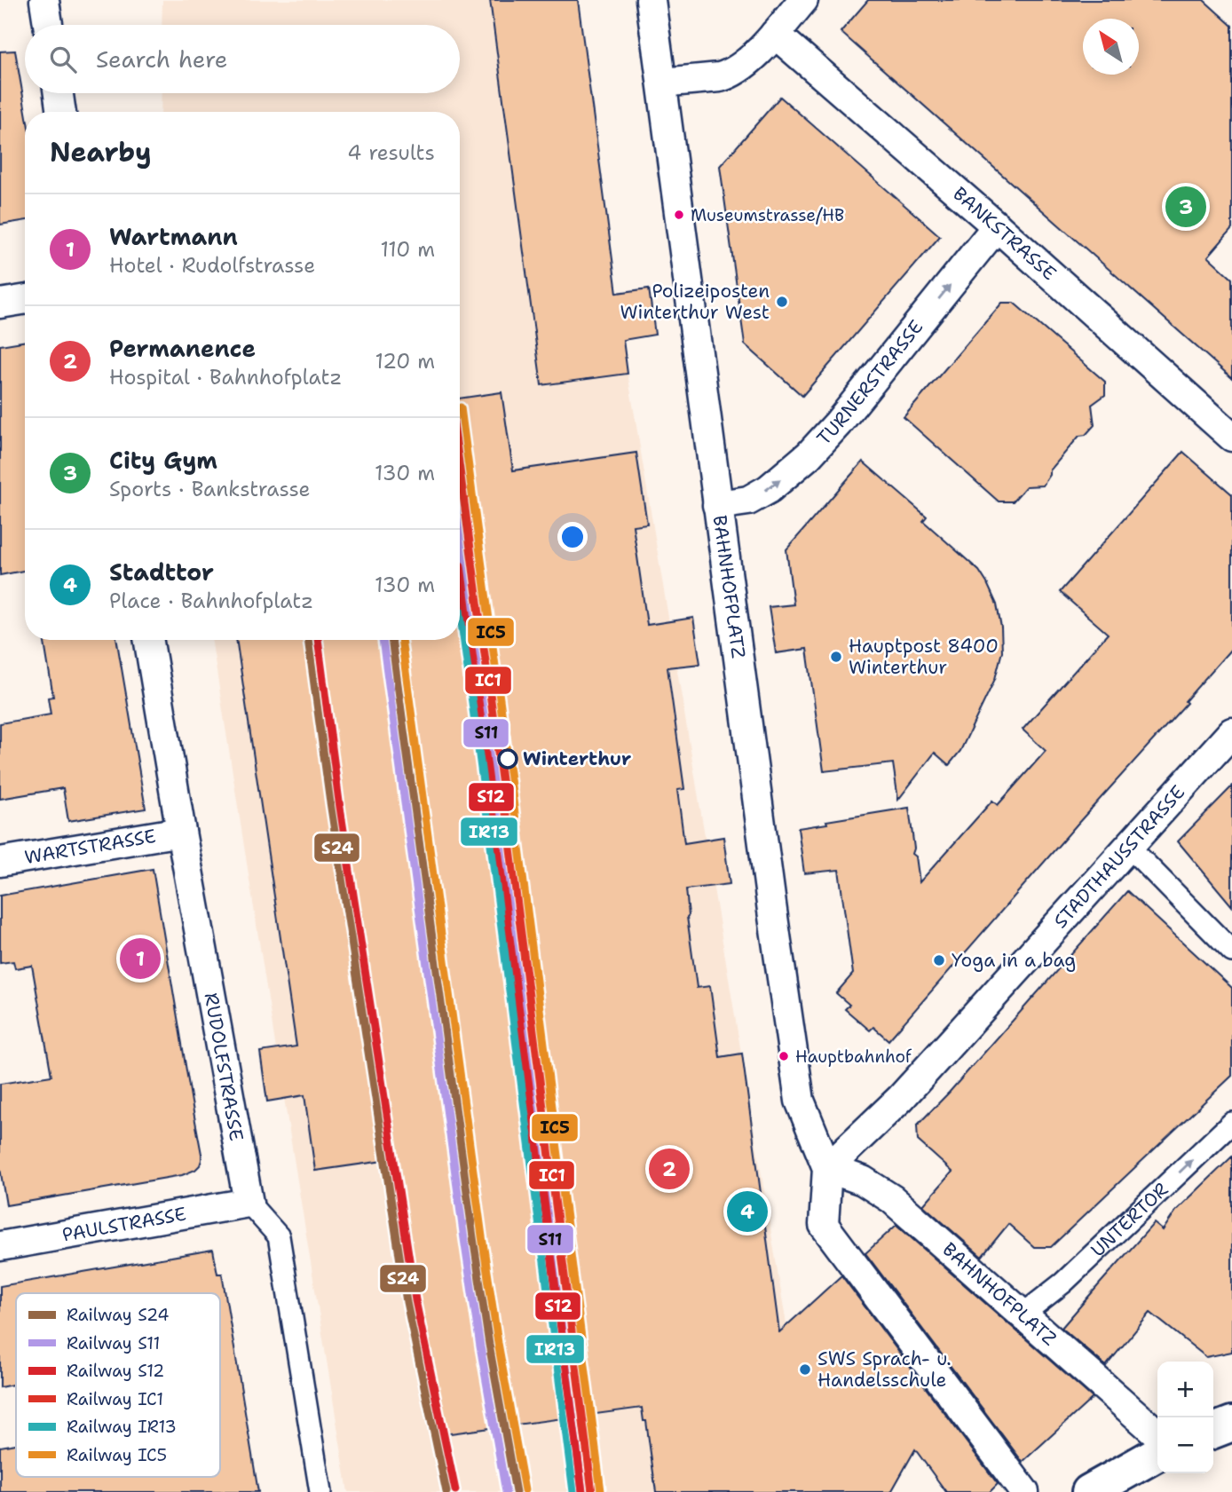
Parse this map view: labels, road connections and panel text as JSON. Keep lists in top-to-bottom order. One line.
{"streets":{"street":["BANKSTRASSE","TURNERSTRASSE","BAHNHOFPLATZ","WARTSTRASSE","STADTHAUSSTRASSE","RUDOLFSTRASSE","UNTERTOR","PAULSTRASSE"]},"crossings":[["BANKSTRASSE","TURNERSTRASSE"],["TURNERSTRASSE","BAHNHOFPLATZ"],["BAHNHOFPLATZ","STADTHAUSSTRASSE"],["BAHNHOFPLATZ","UNTERTOR"],["WARTSTRASSE","RUDOLFSTRASSE"],["RUDOLFSTRASSE","PAULSTRASSE"]],"one_way":["TURNERSTRASSE","UNTERTOR"],"places":["Museumstrasse/HB","Polizeiposten Winterthur West","Hauptpost 8400 Winterthur","Winterthur","Yoga in a bag","Hauptbahnhof","SWS Sprach- u. Handelsschule"],"lines":["rail line IC5","rail line IC1","rail line S11","rail line S12","rail line IR13","rail line S24"],"legend":["Railway S24","Railway S11","Railway S12","Railway IC1","Railway IR13","Railway IC5"],"north":"top left","page":{"search":"Search here","heading":["Nearby","4 results"],"pins":["3","1","2","4"],"list":[{"mark":"1","name":"Wartmann","note":"Hotel · Rudolfstrasse","value":"110 m"},{"mark":"2","name":"Permanence","note":"Hospital · Bahnhofplatz","value":"120 m"},{"mark":"3","name":"City Gym","note":"Sports · Bankstrasse","value":"130 m"},{"mark":"4","name":"Stadttor","note":"Place · Bahnhofplatz","value":"130 m"}],"map_buttons":["+","−"]}}
